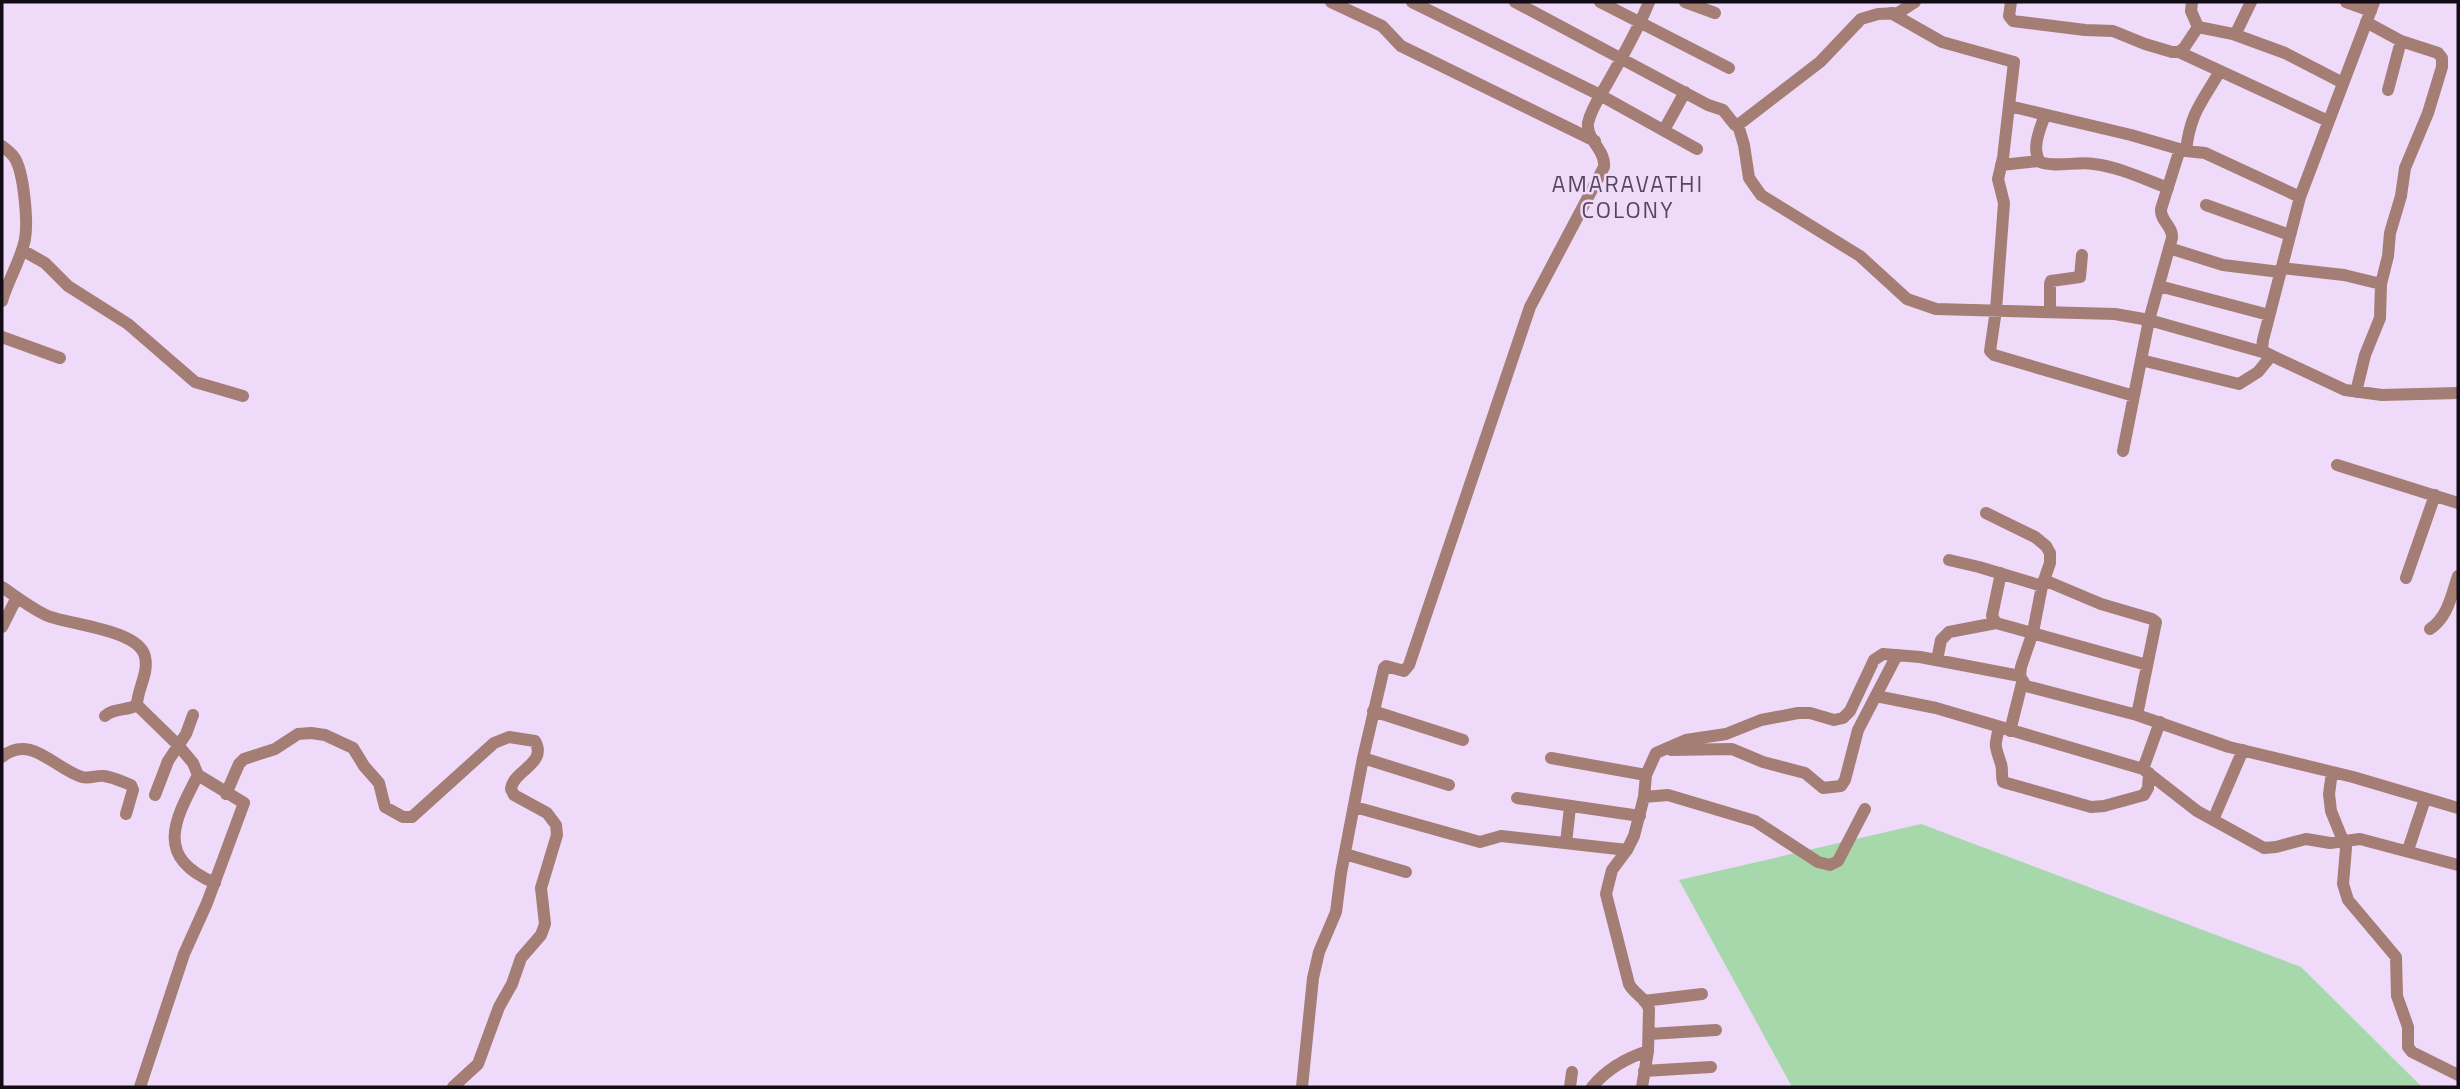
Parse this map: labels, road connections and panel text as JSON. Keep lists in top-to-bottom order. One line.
{"districts":["AMARAVATHI COLONY"]}
